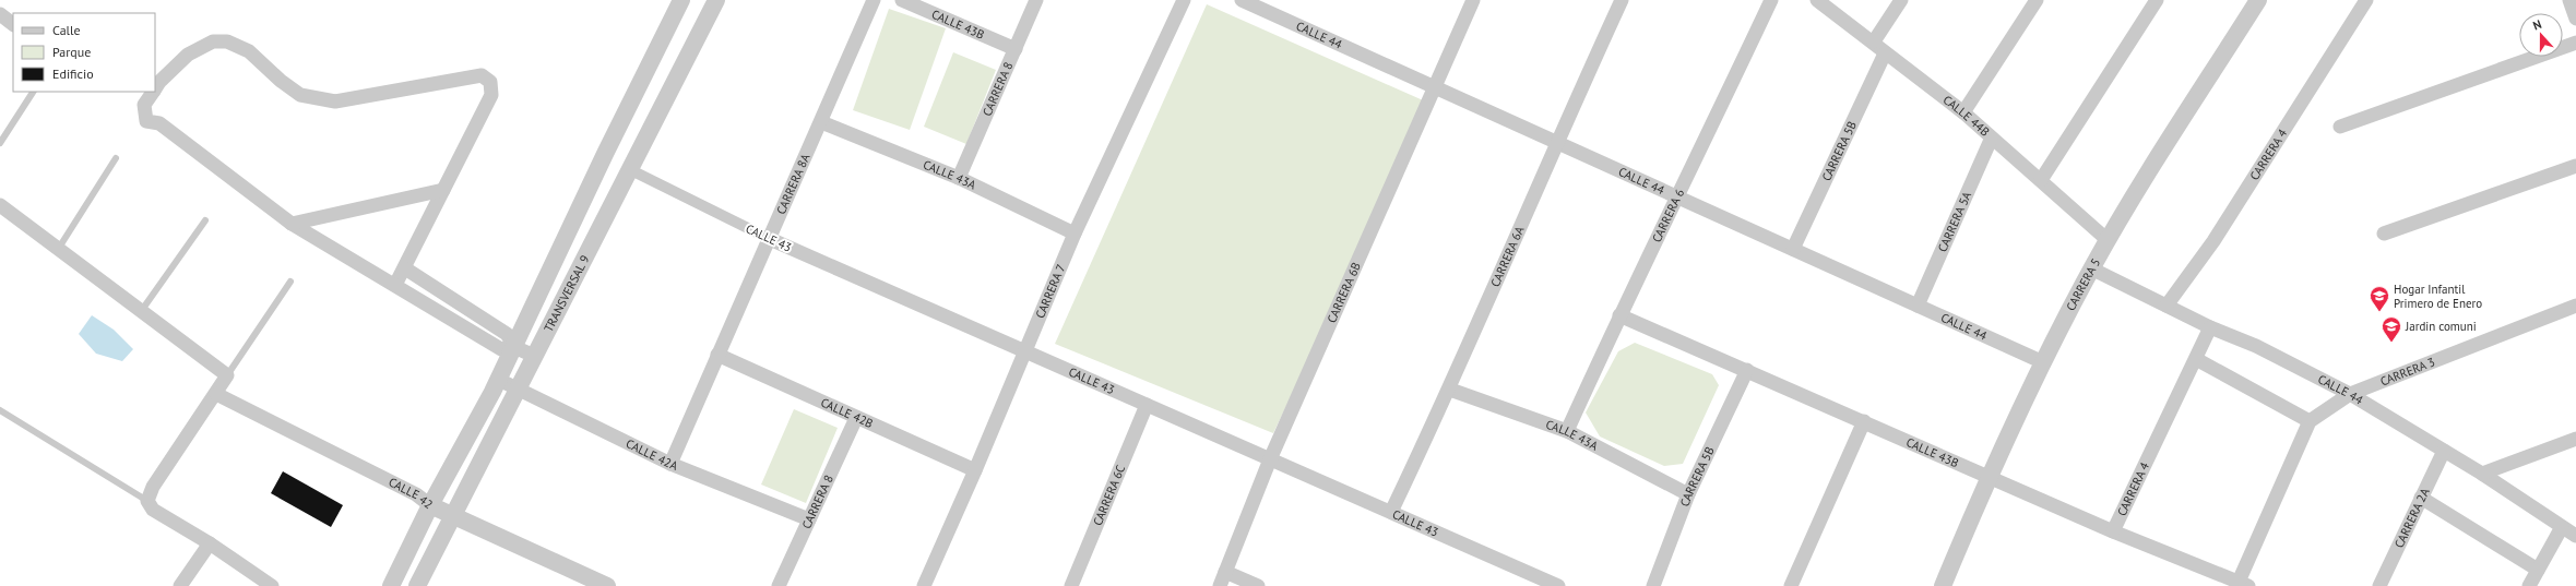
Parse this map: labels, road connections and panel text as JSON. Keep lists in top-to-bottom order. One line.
{"streets":{"street":["CALLE 43B","CALLE 44","CARRERA 8","CALLE 44B","CARRERA 5B","CARRERA 4","CALLE 43A","CARRERA 8A","CARRERA 6","CARRERA 5A","CALLE 43","CARRERA 6A","CARRERA 5","CARRERA 7","TRANSVERSAL 9","CARRERA 6B","CARRERA 3","CALLE 42B","CALLE 42A","CALLE 42","CARRERA 6C","CARRERA 2A"]},"crossings":[["CALLE 43B","CARRERA 8"],["CALLE 43B","CARRERA 5B"],["CALLE 43B","CARRERA 4"],["CALLE 43B","CARRERA 6"],["CALLE 43B","CARRERA 5"],["CALLE 44","CARRERA 5B"],["CALLE 44","CARRERA 4"],["CALLE 44","CARRERA 6"],["CALLE 44","CARRERA 5A"],["CALLE 44","CARRERA 6A"],["CALLE 44","CARRERA 5"],["CALLE 44","CARRERA 6B"],["CALLE 44","CARRERA 3"],["CALLE 44","CARRERA 2A"],["CARRERA 8","CALLE 43A"],["CARRERA 8","CALLE 42B"],["CARRERA 8","CALLE 42A"],["CALLE 44B","CARRERA 5B"],["CALLE 44B","CARRERA 5A"],["CALLE 44B","CARRERA 5"],["CARRERA 5B","CALLE 43A"],["CALLE 43A","CARRERA 8A"],["CALLE 43A","CARRERA 6"],["CALLE 43A","CARRERA 6A"],["CALLE 43A","CARRERA 7"],["CARRERA 8A","CALLE 43"],["CARRERA 8A","CALLE 42B"],["CARRERA 8A","CALLE 42A"],["CALLE 43","CARRERA 6A"],["CALLE 43","CARRERA 7"],["CALLE 43","TRANSVERSAL 9"],["CALLE 43","CARRERA 6B"],["CALLE 43","CARRERA 6C"],["CARRERA 7","CALLE 42B"],["TRANSVERSAL 9","CALLE 42A"],["TRANSVERSAL 9","CALLE 42"]],"places":{"school or university":["Hogar Infantil Primero de Enero","Jardin comuni"]},"legend":["Calle","Parque","Edificio"],"north":"top"}
